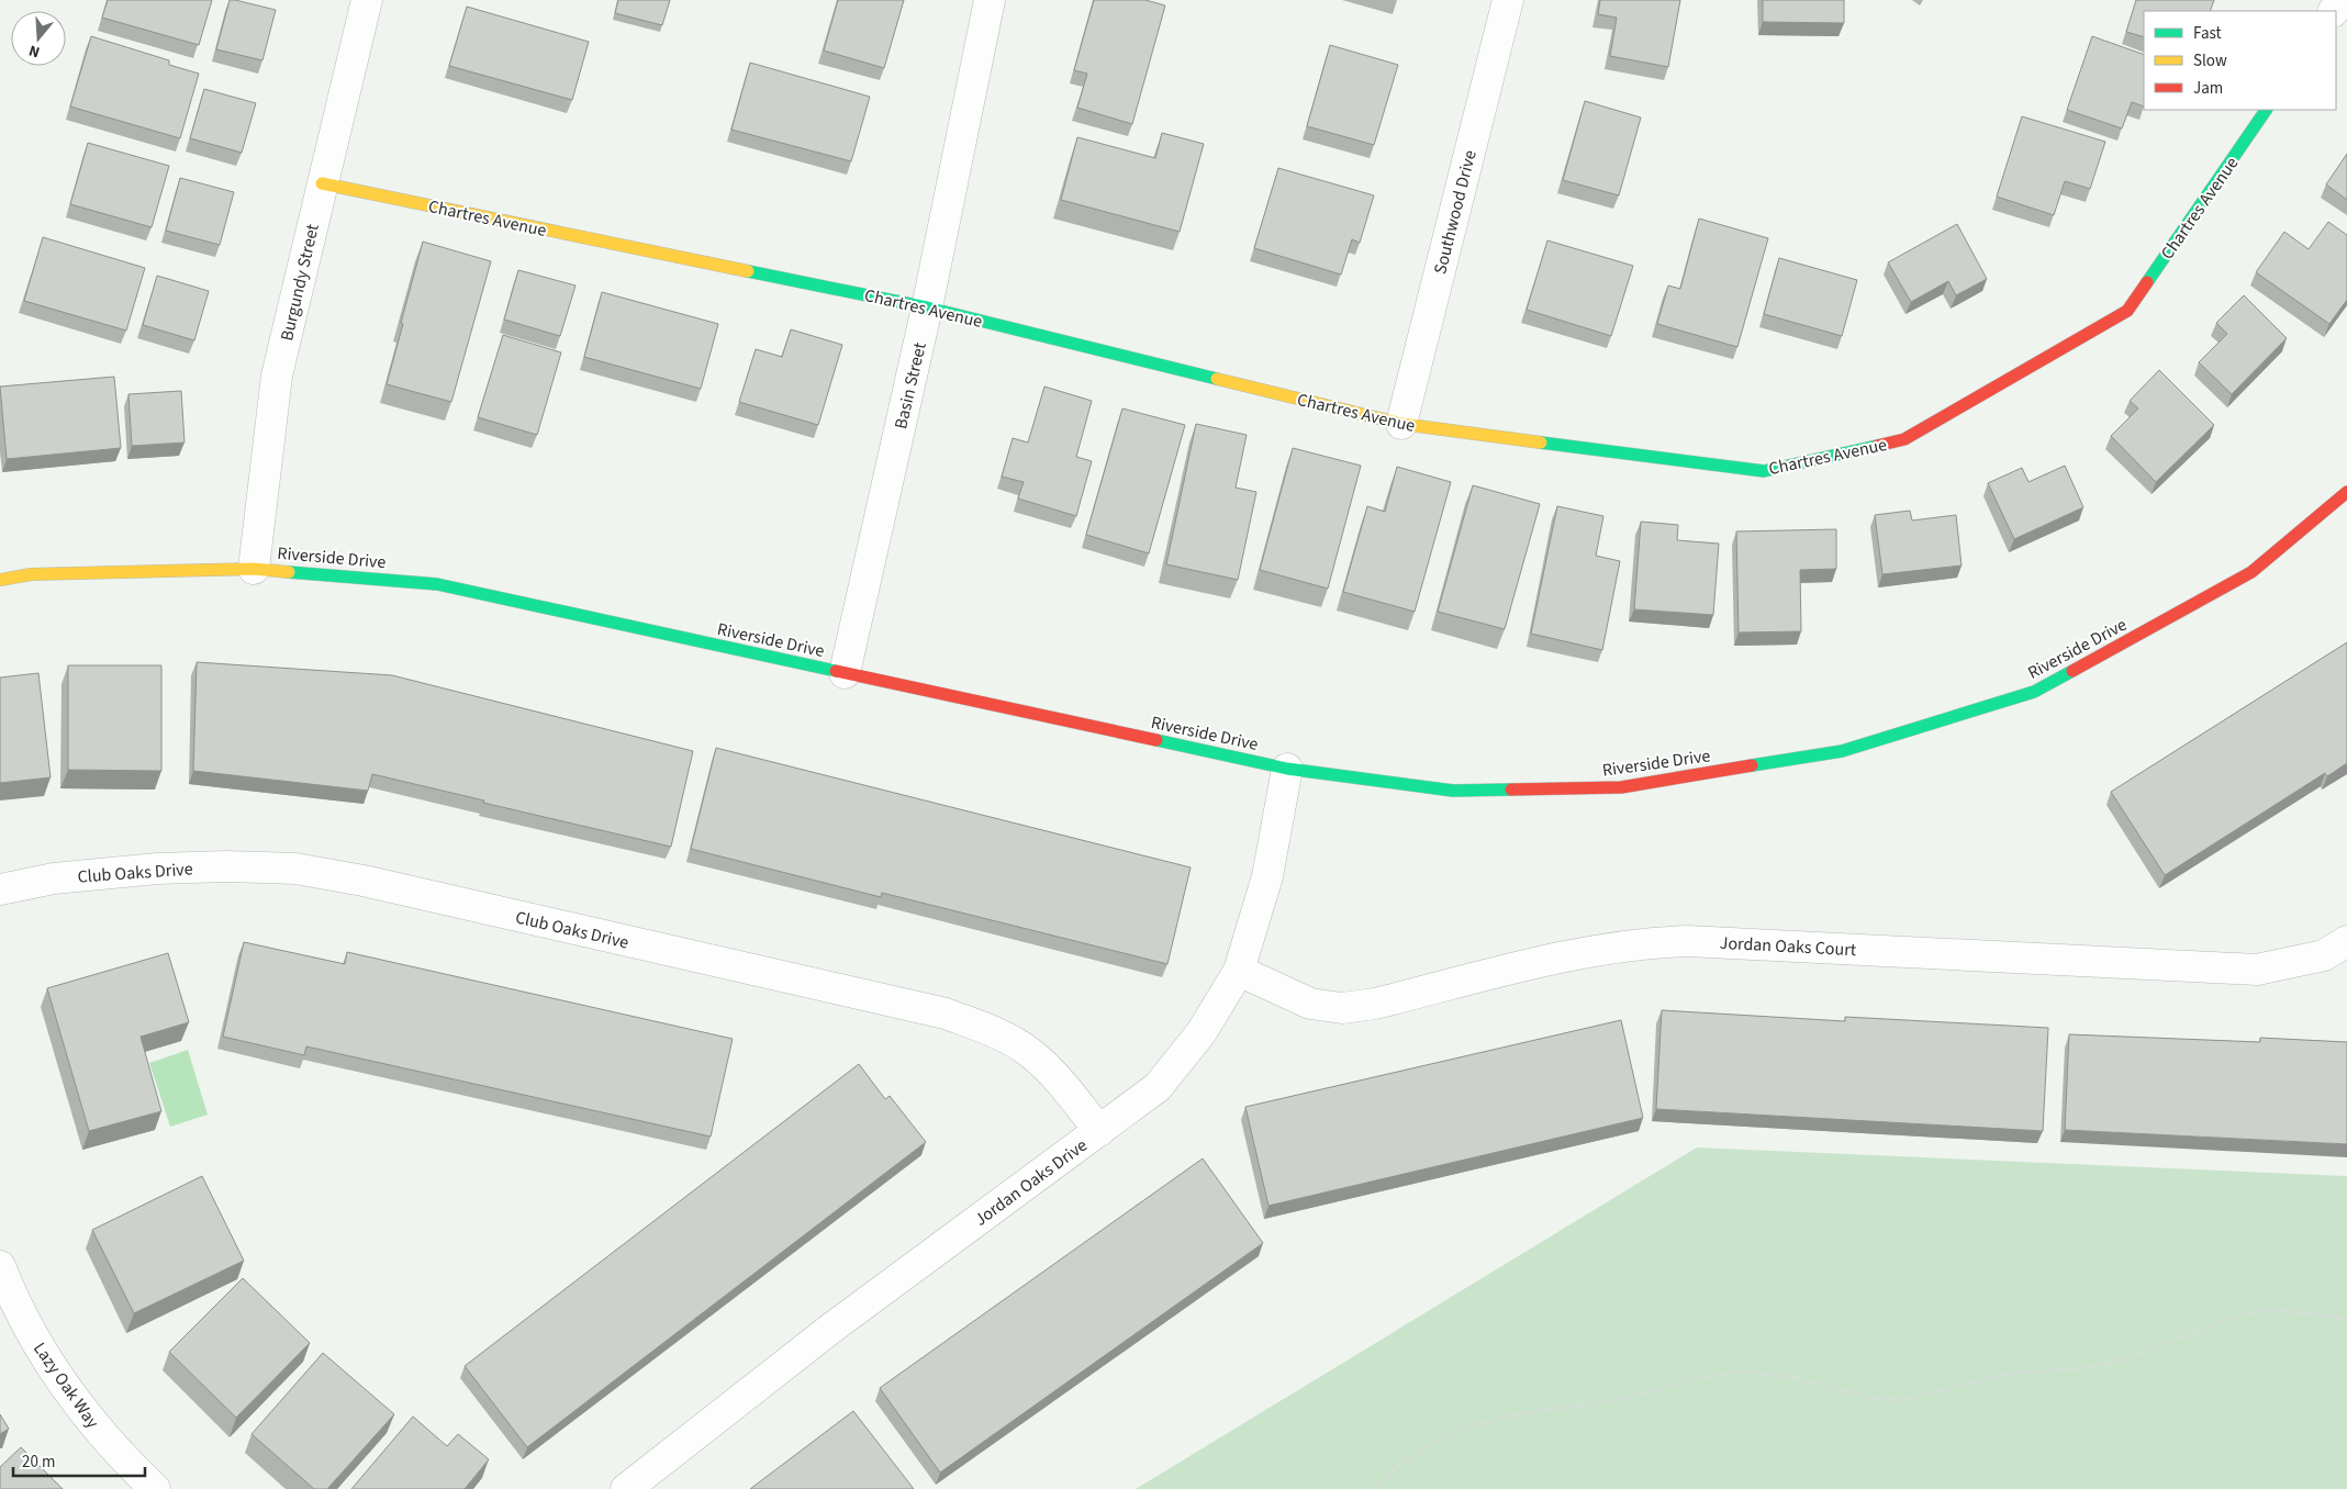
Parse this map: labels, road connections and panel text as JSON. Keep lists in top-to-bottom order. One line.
{"streets":{"street":["Chartres Avenue","Southwood Drive","Burgundy Street","Basin Street","Riverside Drive","Club Oaks Drive","Jordan Oaks Court","Jordan Oaks Drive","Lazy Oak Way"]},"crossings":[["Chartres Avenue","Southwood Drive"],["Chartres Avenue","Burgundy Street"],["Chartres Avenue","Basin Street"],["Burgundy Street","Riverside Drive"],["Basin Street","Riverside Drive"],["Riverside Drive","Jordan Oaks Drive"],["Club Oaks Drive","Jordan Oaks Drive"],["Jordan Oaks Court","Jordan Oaks Drive"]],"legend":["Fast","Slow","Jam"],"scale_bar":"20 m","north":"bottom"}
